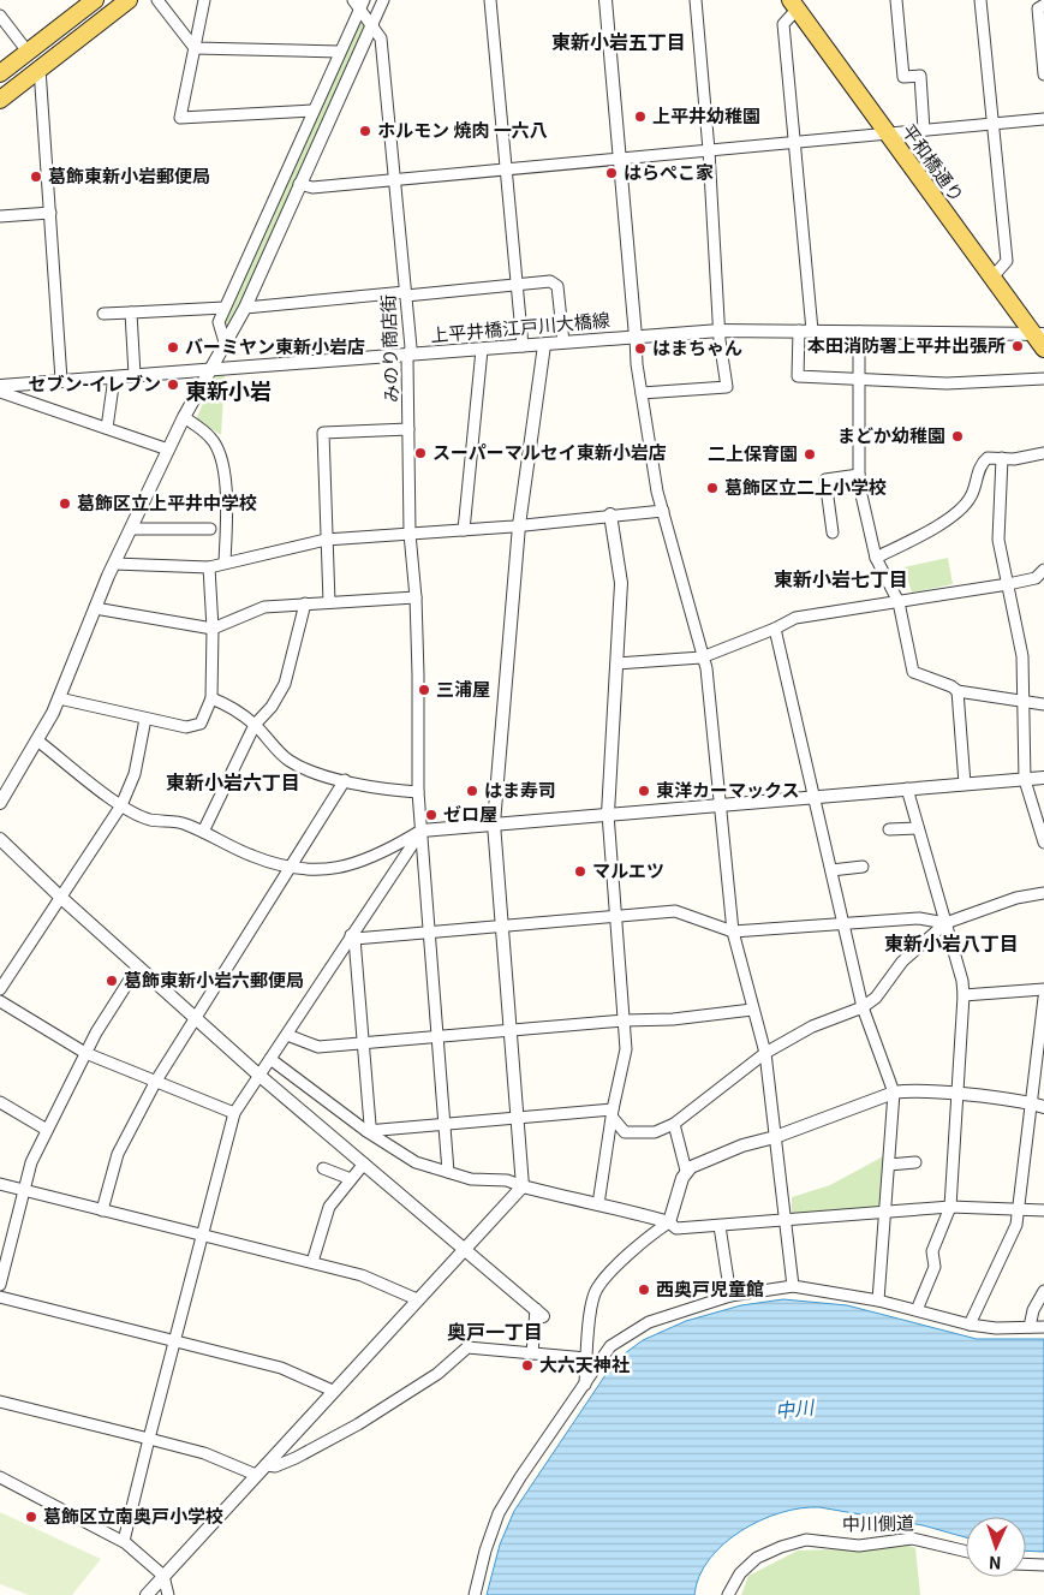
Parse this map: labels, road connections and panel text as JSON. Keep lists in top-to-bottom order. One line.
{"streets":{"main road":["平和橋通り"],"street":["上平井橋江戸川大橋線","みのり商店街","中川側道"]},"crossings":[["平和橋通り","上平井橋江戸川大橋線"],["上平井橋江戸川大橋線","みのり商店街"]],"districts":["東新小岩五丁目","東新小岩","東新小岩七丁目","東新小岩六丁目","東新小岩八丁目","奥戸一丁目"],"water":["中川"],"places":["上平井幼稚園","ホルモン 焼肉 一六八","はらぺこ家","葛飾東新小岩郵便局","本田消防署上平井出張所","バーミヤン東新小岩店","はまちゃん","セブン-イレブン","まどか幼稚園","スーパーマルセイ東新小岩店","二上保育園","葛飾区立二上小学校","葛飾区立上平井中学校","三浦屋","はま寿司","東洋カーマックス","ゼロ屋","マルエツ","葛飾東新小岩六郵便局","西奥戸児童館","大六天神社","葛飾区立南奥戸小学校"],"north":"bottom"}
